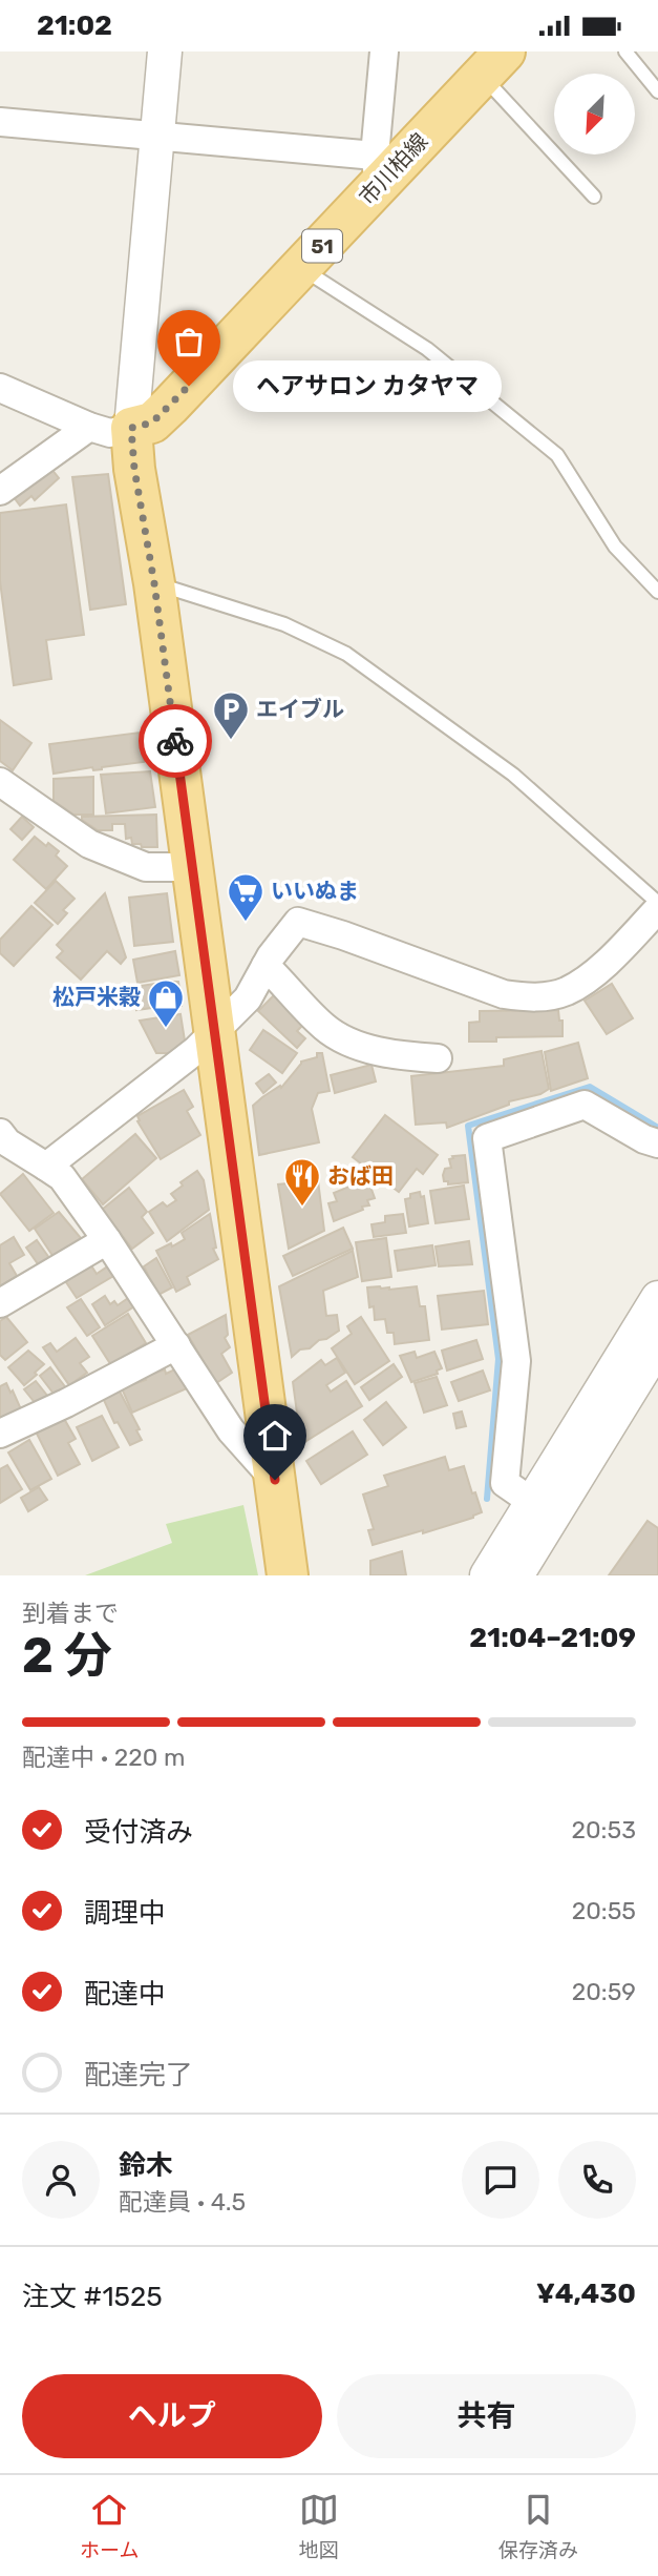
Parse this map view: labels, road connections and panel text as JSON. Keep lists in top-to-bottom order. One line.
{"streets":{"main road":["市川柏線","51"]},"places":{"other":["ヘアサロン カタヤマ"],"parking":["エイブル"],"supermarket":["いいぬま"],"shop":["松戸米穀"],"restaurant":["おば田"]},"north":"bottom left","page":{"status":"21:02","bubble":"ヘアサロン カタヤマ","heading":["2 分","到着まで","21:04–21:09"],"panel":["鈴木","配達員 · 4.5","注文 #1525","¥4,430"],"bar":"配達中 · 220 m","list":[["受付済み","20:53"],["調理中","20:55"],["配達中","20:59"],"配達完了"],"buttons":["ヘルプ","共有"],"tabs":["ホーム","地図","保存済み"]}}
